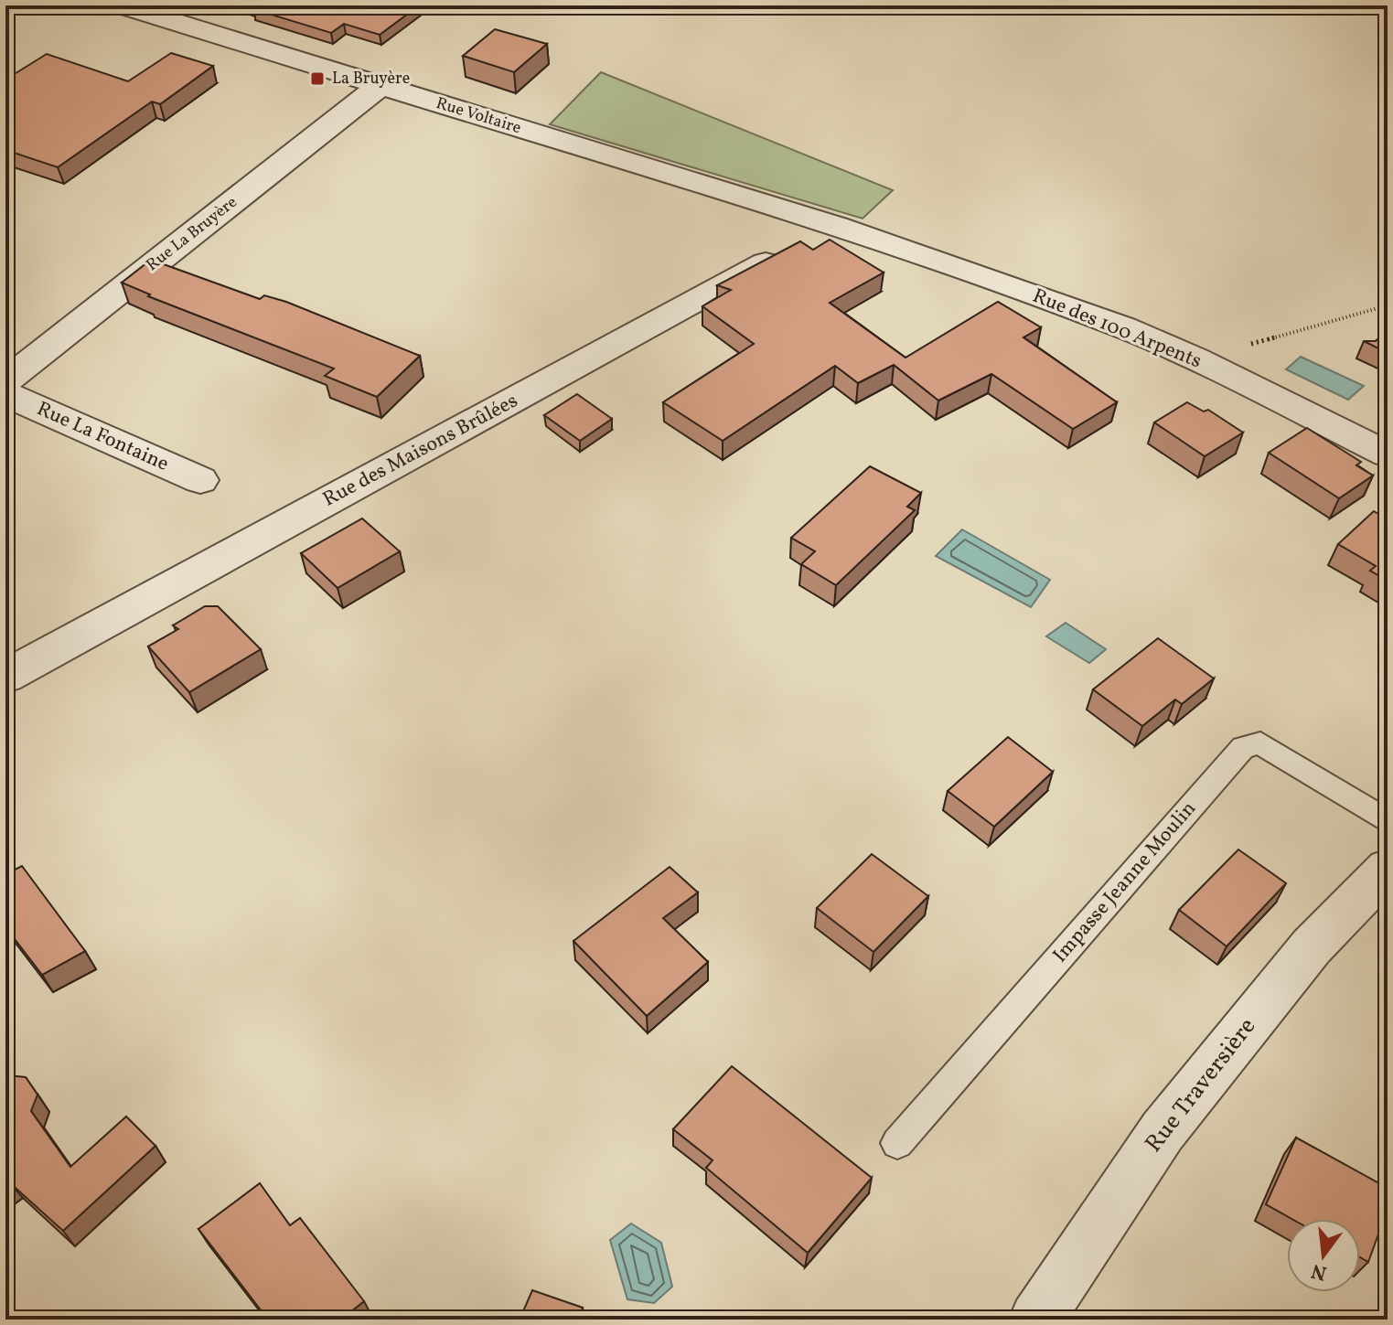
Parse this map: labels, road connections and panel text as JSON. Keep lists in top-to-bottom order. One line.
{"streets":{"street":["Rue Voltaire","Rue La Bruyère","Rue des 100 Arpents","Rue La Fontaine","Rue des Maisons Brûlées","Rue Traversière"],"lane":["Impasse Jeanne Moulin"]},"crossings":[["Rue Voltaire","Rue La Bruyère"],["Rue Voltaire","Rue des 100 Arpents"],["Rue Voltaire","Rue des Maisons Brûlées"],["Rue des 100 Arpents","Rue des Maisons Brûlées"]],"places":{"transit":["La Bruyère"]},"north":"bottom"}
